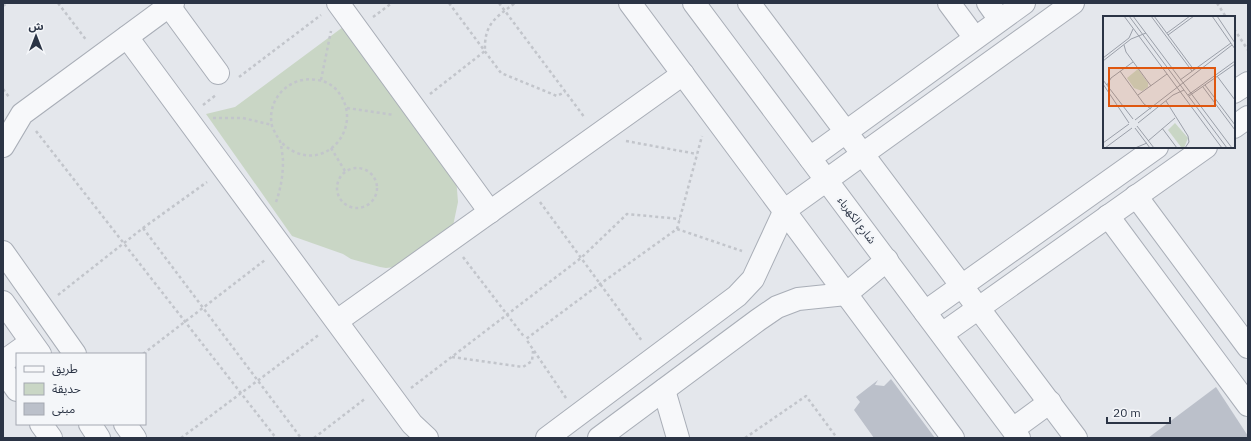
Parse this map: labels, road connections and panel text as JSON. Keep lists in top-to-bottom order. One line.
{"streets":{"street":["شارع الكهرباء"]},"legend":["طريق","حديقة","مبنى"],"scale_bar":"20 m","north":"top"}
